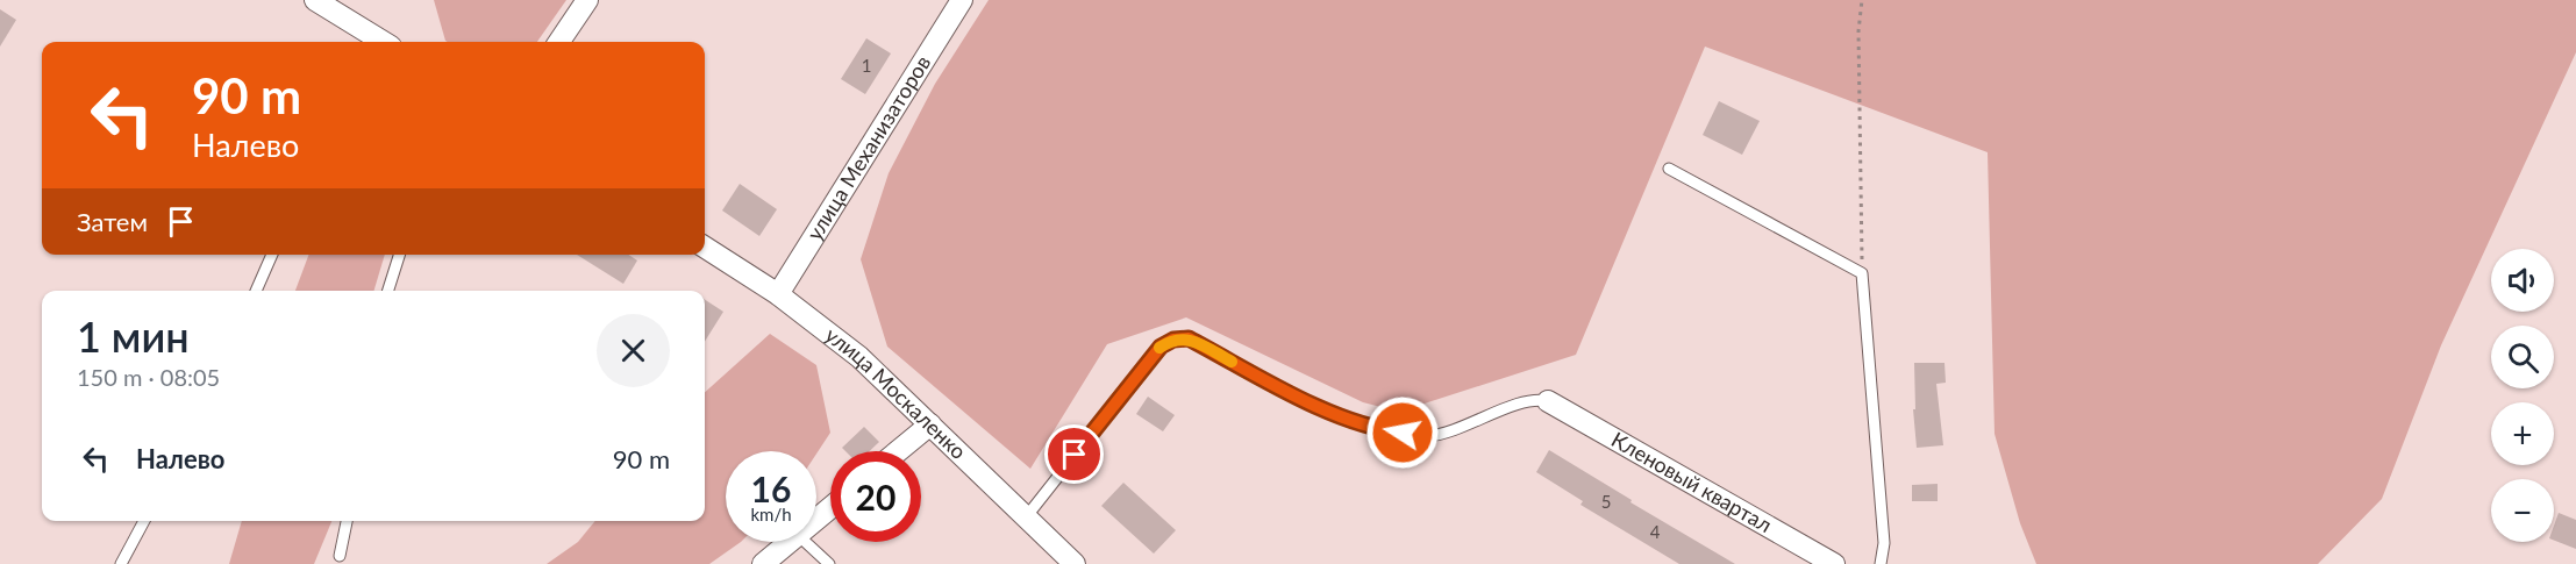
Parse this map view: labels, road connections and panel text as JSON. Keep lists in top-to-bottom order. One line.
{"streets":{"street":["улица Механизаторов","улица Москаленко","Кленовый квартал"]},"crossings":[["улица Механизаторов","улица Москаленко"]],"house_numbers":["1","5","4"],"page":{"turn":["90 m","Налево"],"then":"Затем","map_buttons":["+","−"],"heading":["1 мин","150 m · 08:05"],"list":[{"name":"Налево","value":"90 m"}],"speed":"16 km/h","limit":"20"}}
